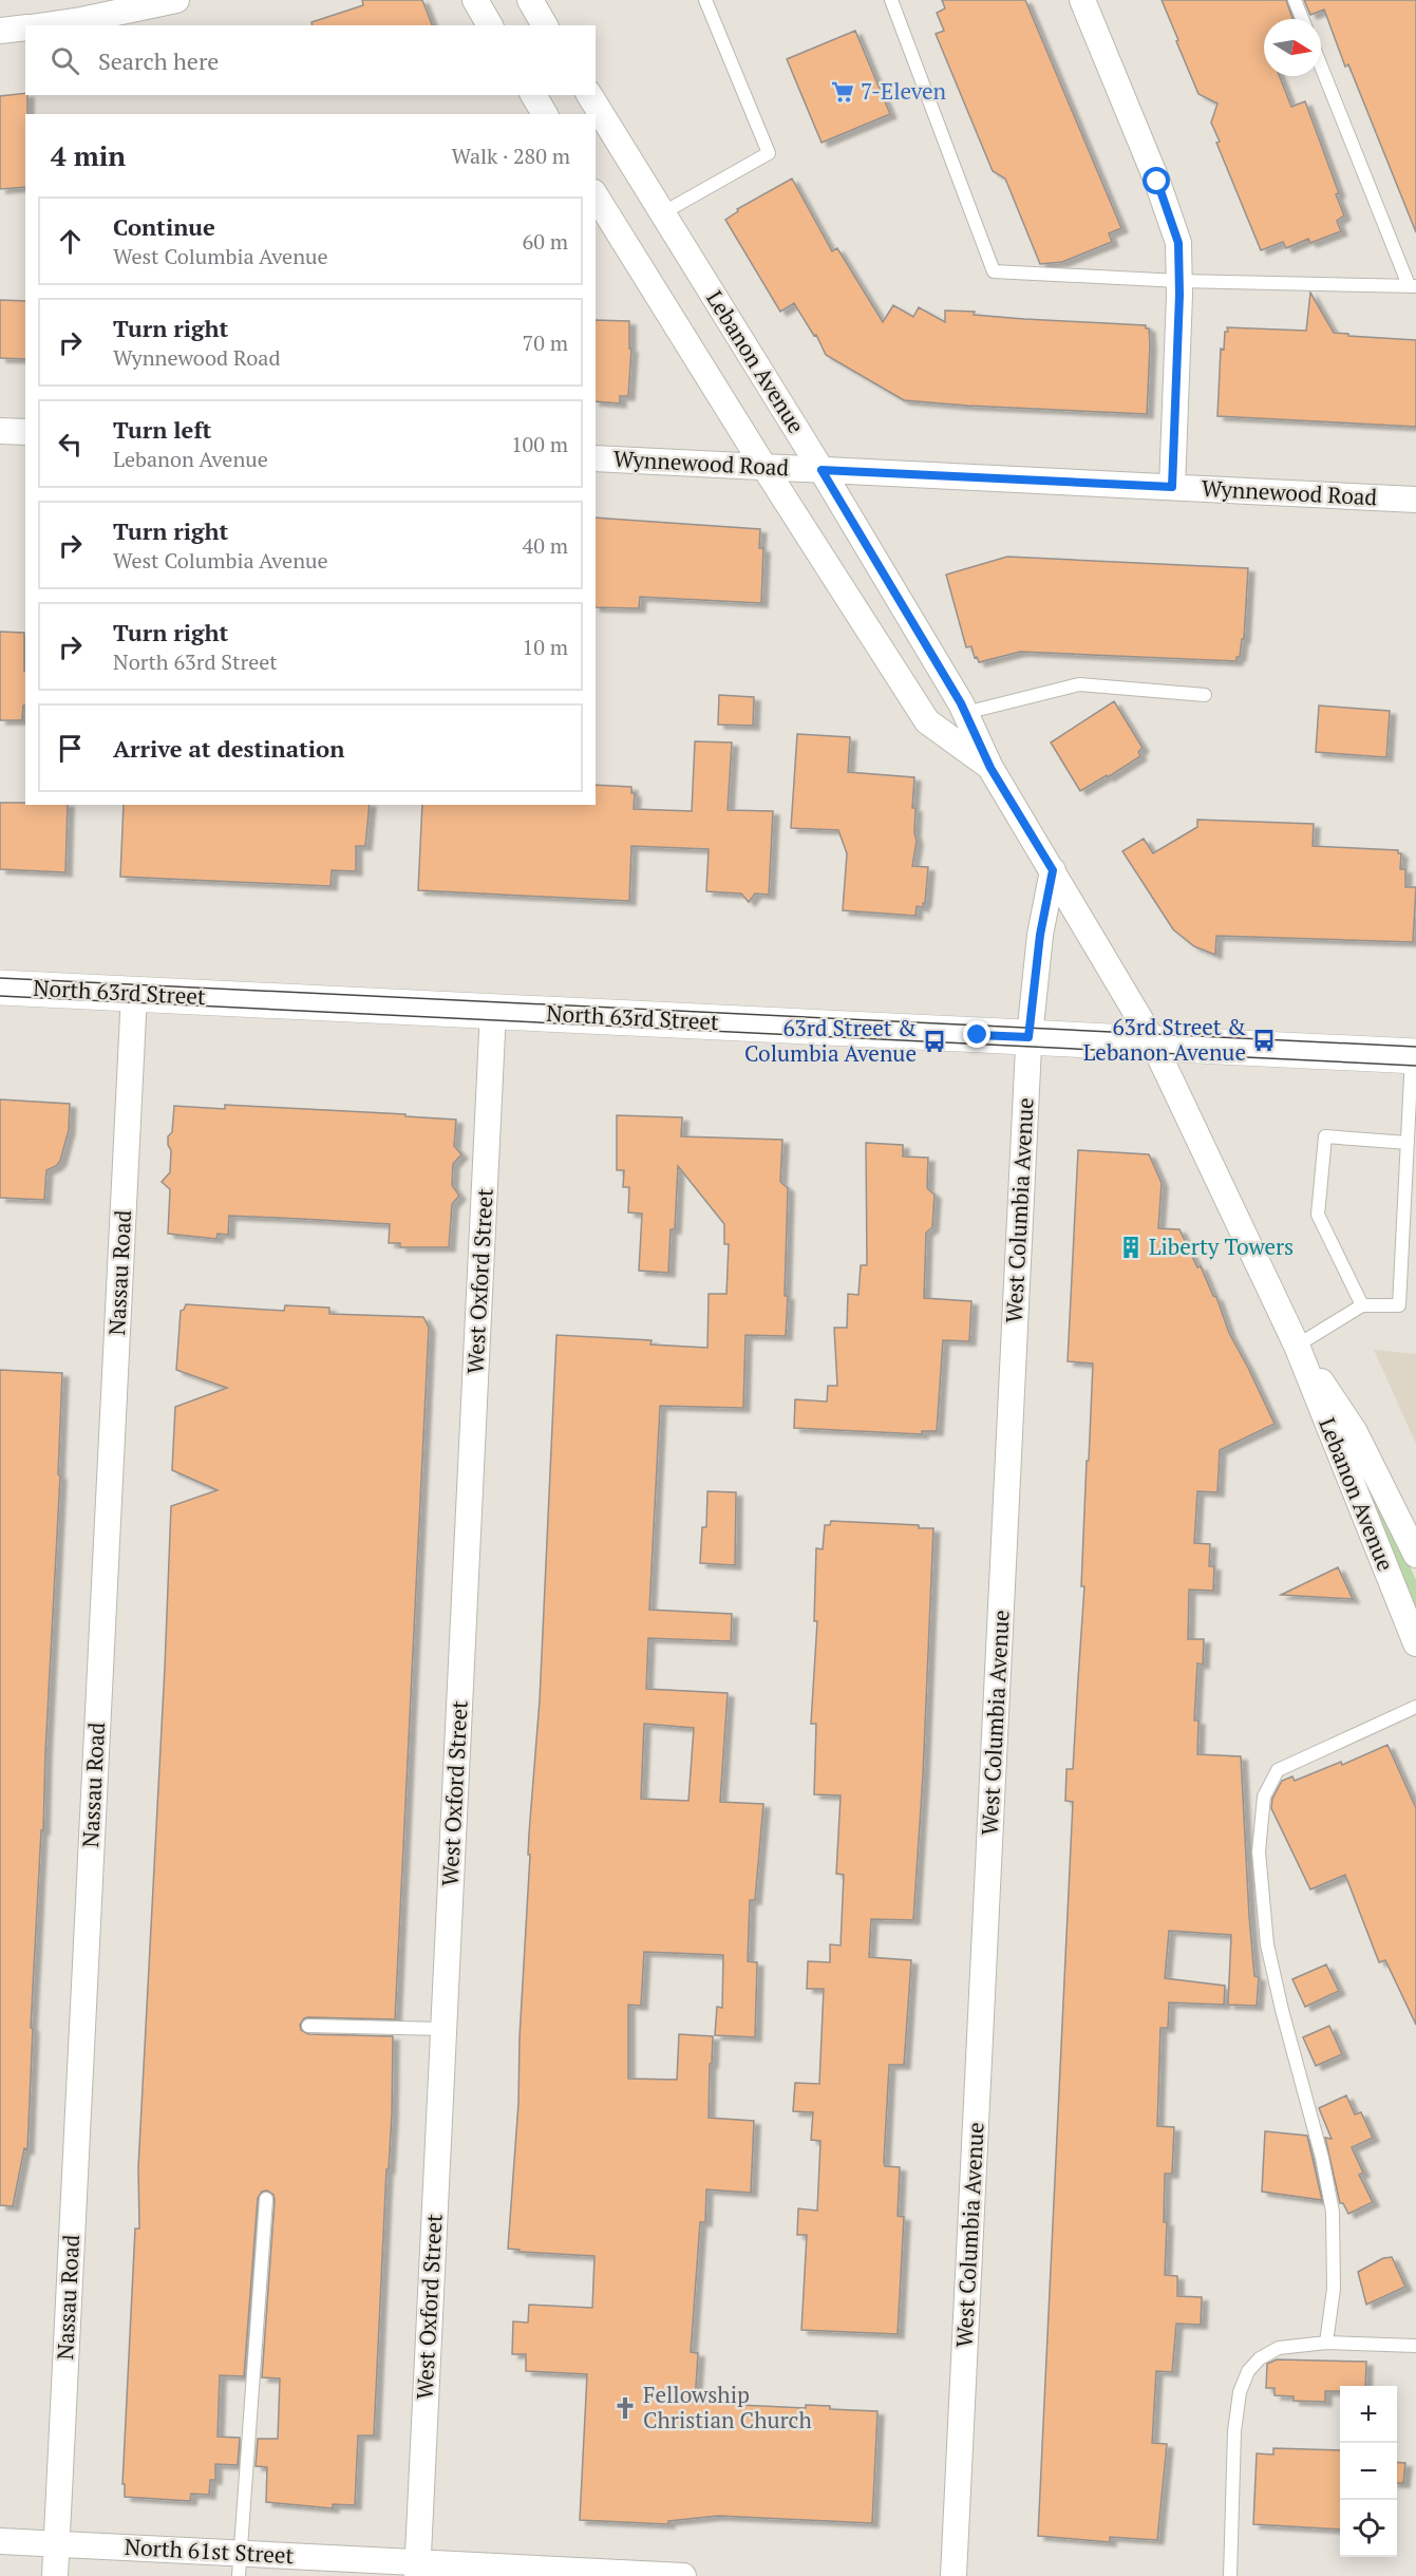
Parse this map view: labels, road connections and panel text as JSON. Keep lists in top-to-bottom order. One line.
{"streets":{"main road":["North 63rd Street"],"street":["Lebanon Avenue","Wynnewood Road","West Columbia Avenue","Nassau Road","West Oxford Street","North 61st Street"]},"crossings":[["Lebanon Avenue","Wynnewood Road"],["Lebanon Avenue","North 63rd Street"],["Lebanon Avenue","West Columbia Avenue"],["North 63rd Street","West Columbia Avenue"],["North 63rd Street","Nassau Road"],["North 63rd Street","West Oxford Street"],["Nassau Road","North 61st Street"],["West Oxford Street","North 61st Street"]],"places":{"supermarket":["7-Eleven"],"bus stop":["63rd Street & Lebanon Avenue","63rd Street & Columbia Avenue"],"building":["Liberty Towers"],"church":["Fellowship Christian Church"]},"north":"right","page":{"search":"Search here","heading":["4 min","Walk · 280 m"],"list":[["Continue","West Columbia Avenue","60 m"],["Turn right","Wynnewood Road","70 m"],["Turn left","Lebanon Avenue","100 m"],["Turn right","West Columbia Avenue","40 m"],["Turn right","North 63rd Street","10 m"],"Arrive at destination"],"map_buttons":["+","−"]}}
